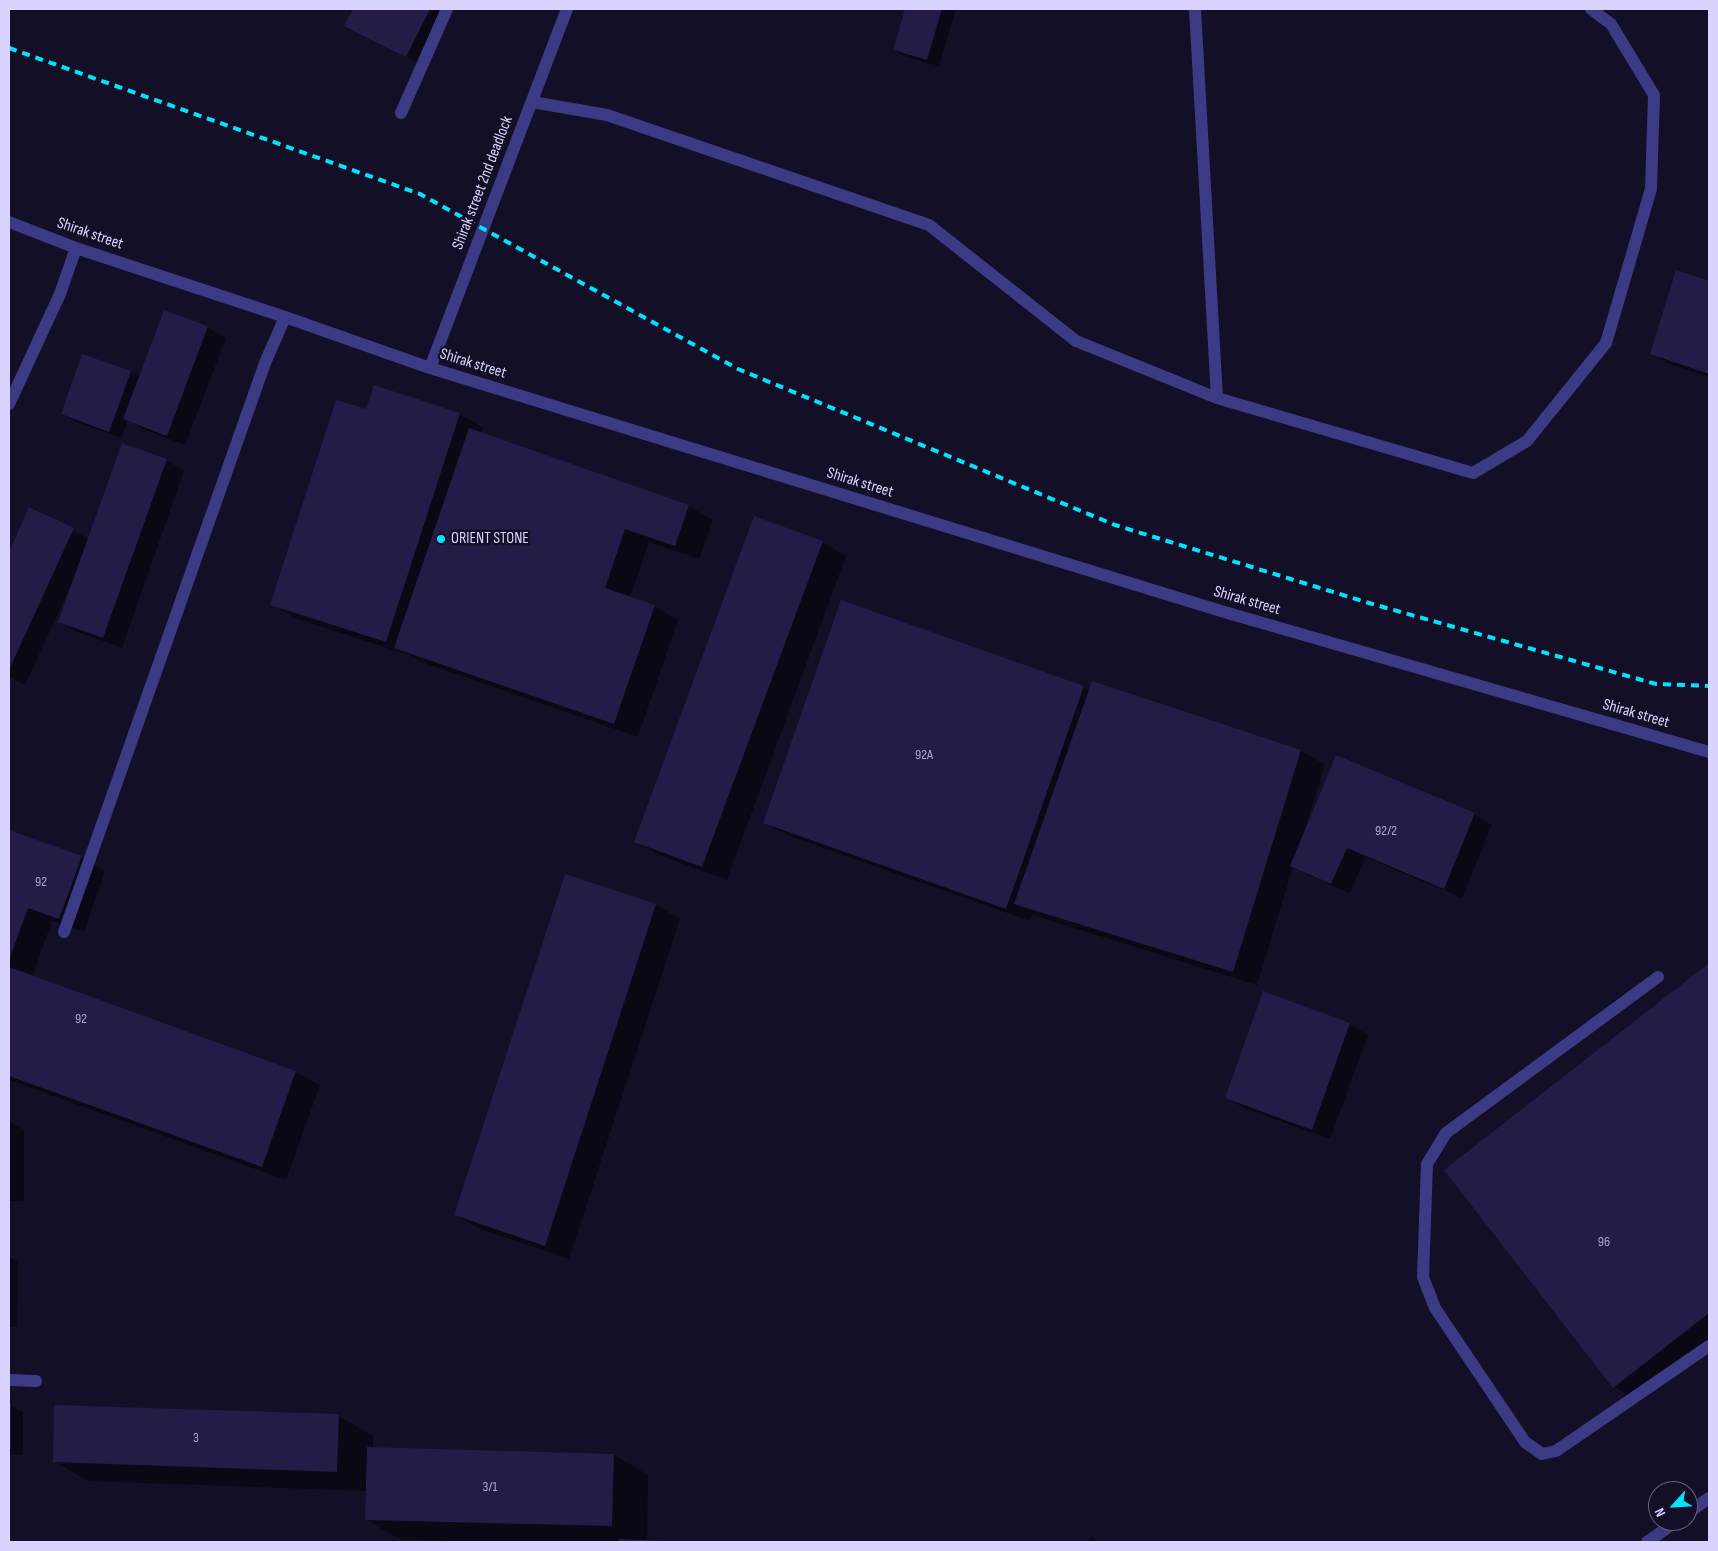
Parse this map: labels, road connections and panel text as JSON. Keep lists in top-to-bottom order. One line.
{"streets":{"street":["Shirak street 2nd deadlock","Shirak street"]},"crossings":[["Shirak street 2nd deadlock","Shirak street"]],"places":["ORIENT STONE"],"house_numbers":["92A","92/2","92","92","96","3","3/1"],"north":"bottom left"}
